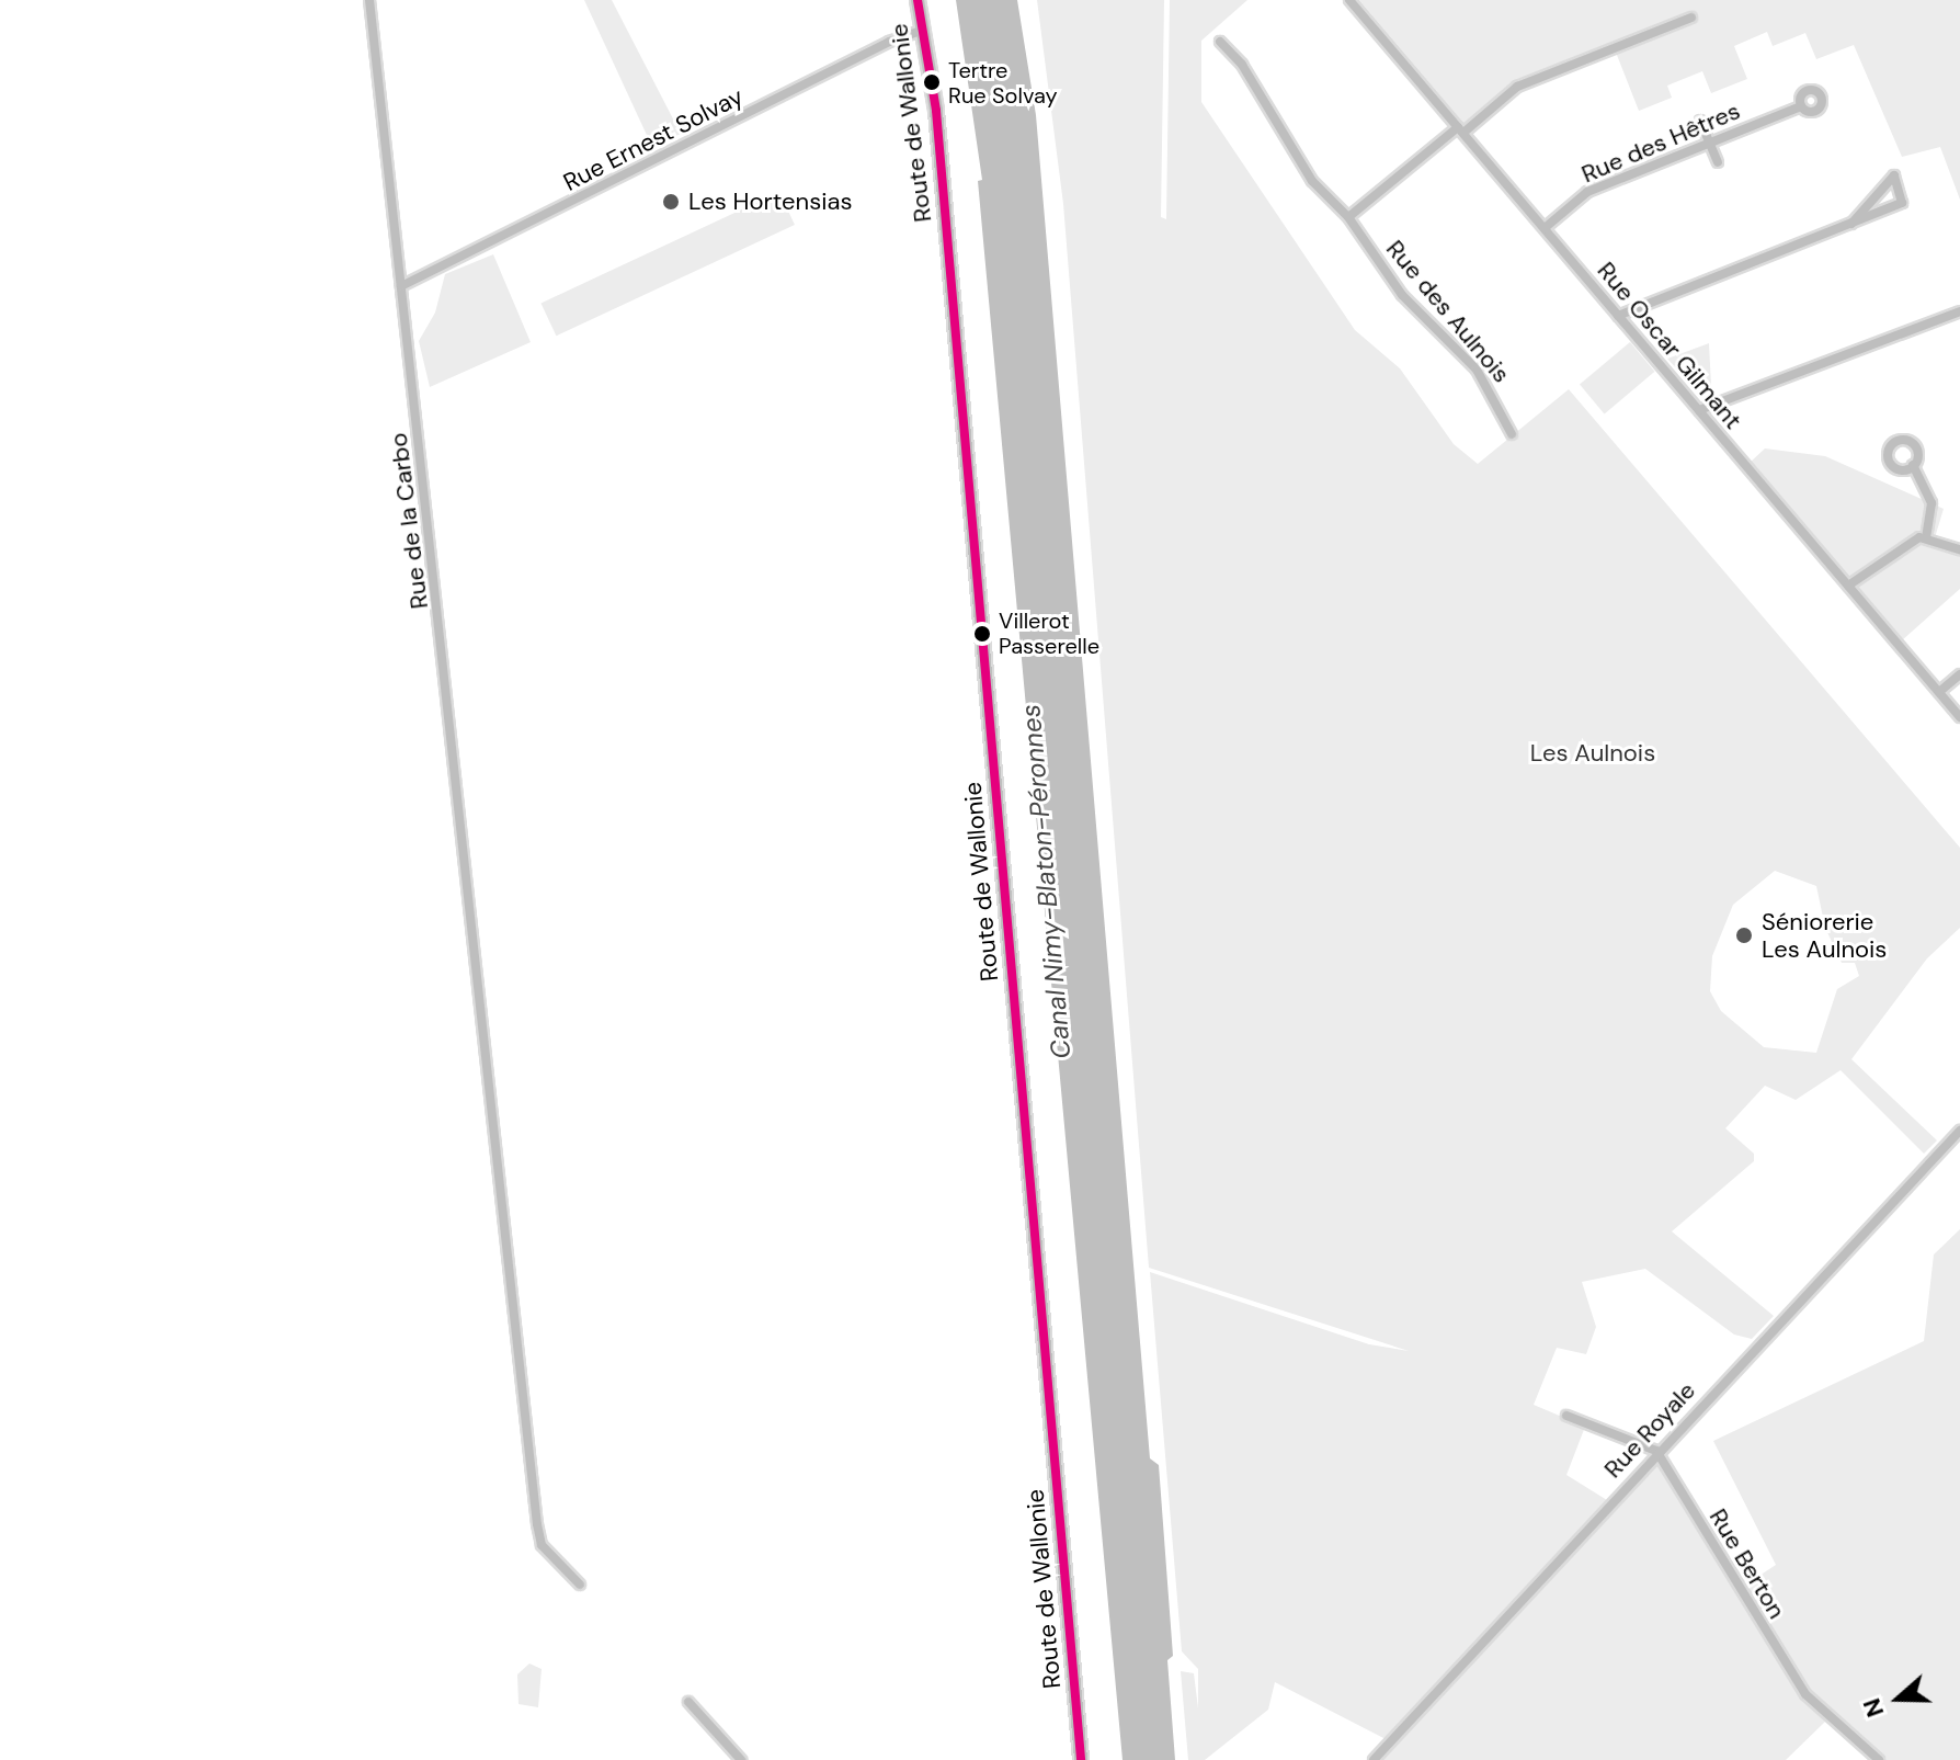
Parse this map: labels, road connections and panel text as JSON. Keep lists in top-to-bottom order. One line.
{"streets":{"main road":["Route de Wallonie"],"street":["Rue Ernest Solvay","Rue des Hêtres","Rue des Aulnois","Rue Oscar Gilmant","Rue de la Carbo","Rue Royale","Rue Berton"]},"crossings":[["Route de Wallonie","Rue Ernest Solvay"],["Rue Ernest Solvay","Rue de la Carbo"],["Rue des Hêtres","Rue Oscar Gilmant"],["Rue Royale","Rue Berton"]],"water":["Canal Nimy-Blaton-Péronnes"],"parks":["Les Aulnois"],"places":["Tertre Rue Solvay","Les Hortensias","Villerot Passerelle","Séniorerie Les Aulnois"],"north":"left"}
